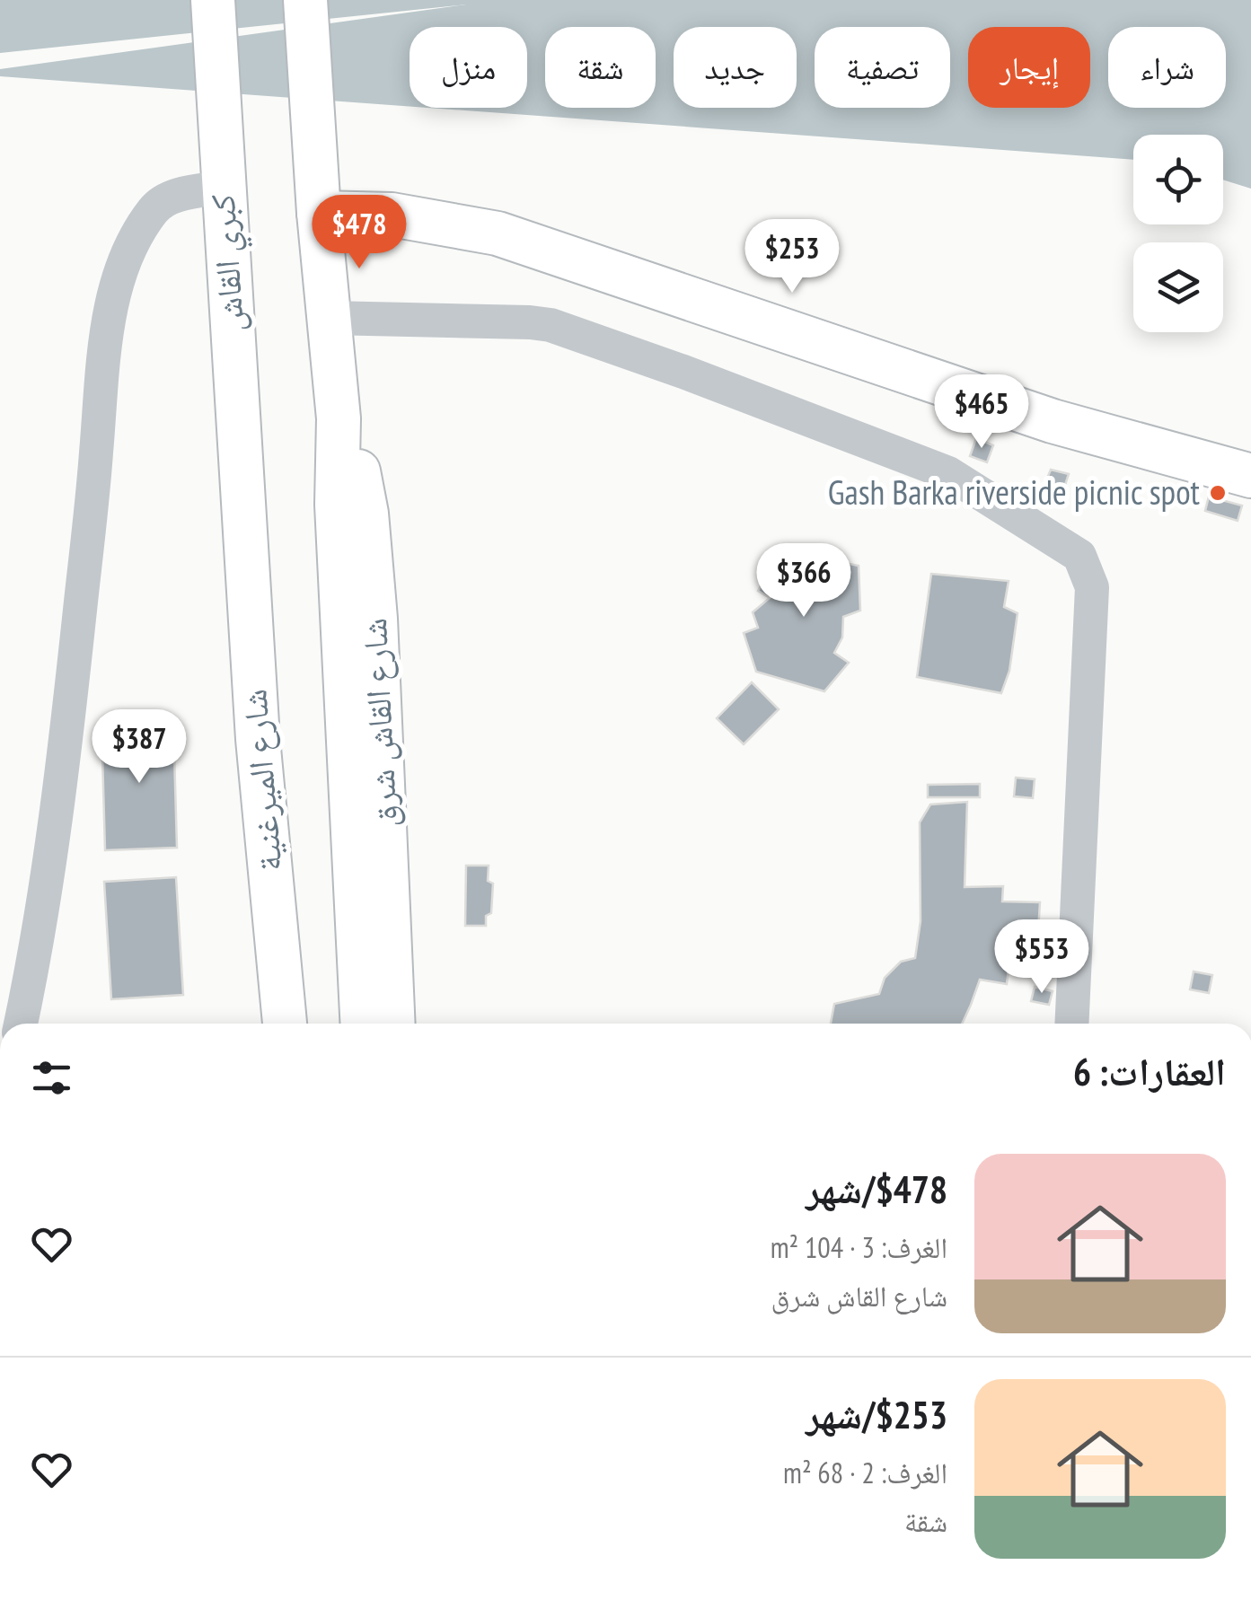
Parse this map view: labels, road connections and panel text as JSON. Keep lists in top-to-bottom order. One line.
{"streets":{"main road":["كبري القاش","شارع القاش شرق","شارع الميرغنية"]},"crossings":[["كبري القاش","شارع الميرغنية"]],"places":["Gash Barka riverside picnic spot"],"page":{"chip":["شراء","إيجار","تصفية","جديد","شقة","منزل"],"price":["$478","$253","$465","$366","$387","$553"],"heading":"العقارات: 6","list":[{"name":"$478/شهر","note":"الغرف: 3 · 104 m² · شارع القاش شرق"},{"name":"$253/شهر","note":"الغرف: 2 · 68 m² · شقة"}]}}
